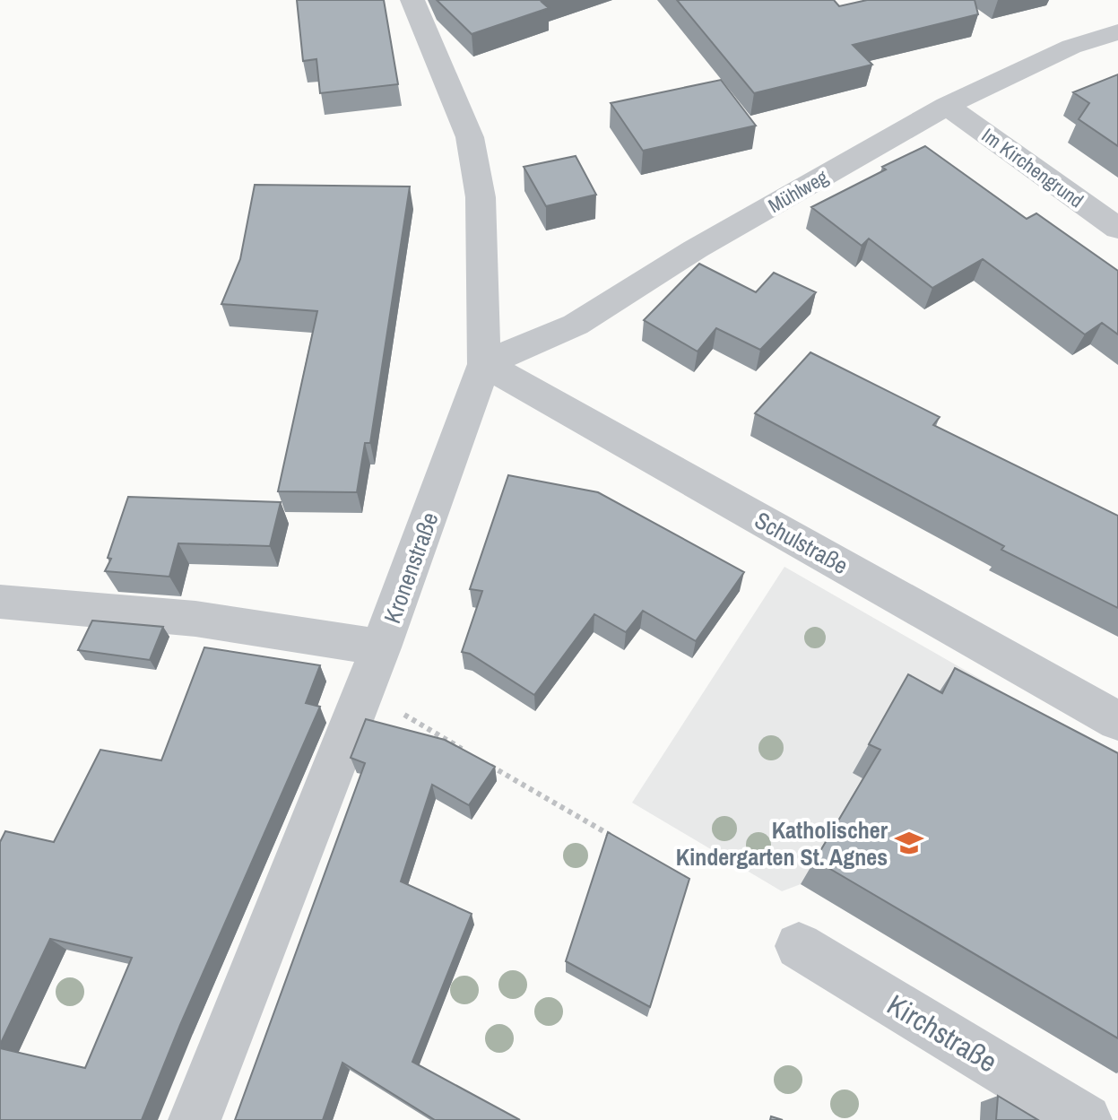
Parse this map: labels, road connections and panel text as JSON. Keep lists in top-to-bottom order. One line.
{"streets":{"street":["Im Kirchengrund","Mühlweg","Schulstraße","Kronenstraße","Kirchstraße"]},"crossings":[["Im Kirchengrund","Mühlweg"],["Mühlweg","Schulstraße"],["Mühlweg","Kronenstraße"],["Schulstraße","Kronenstraße"]],"places":{"school or university":["Katholischer Kindergarten St. Agnes"]}}
